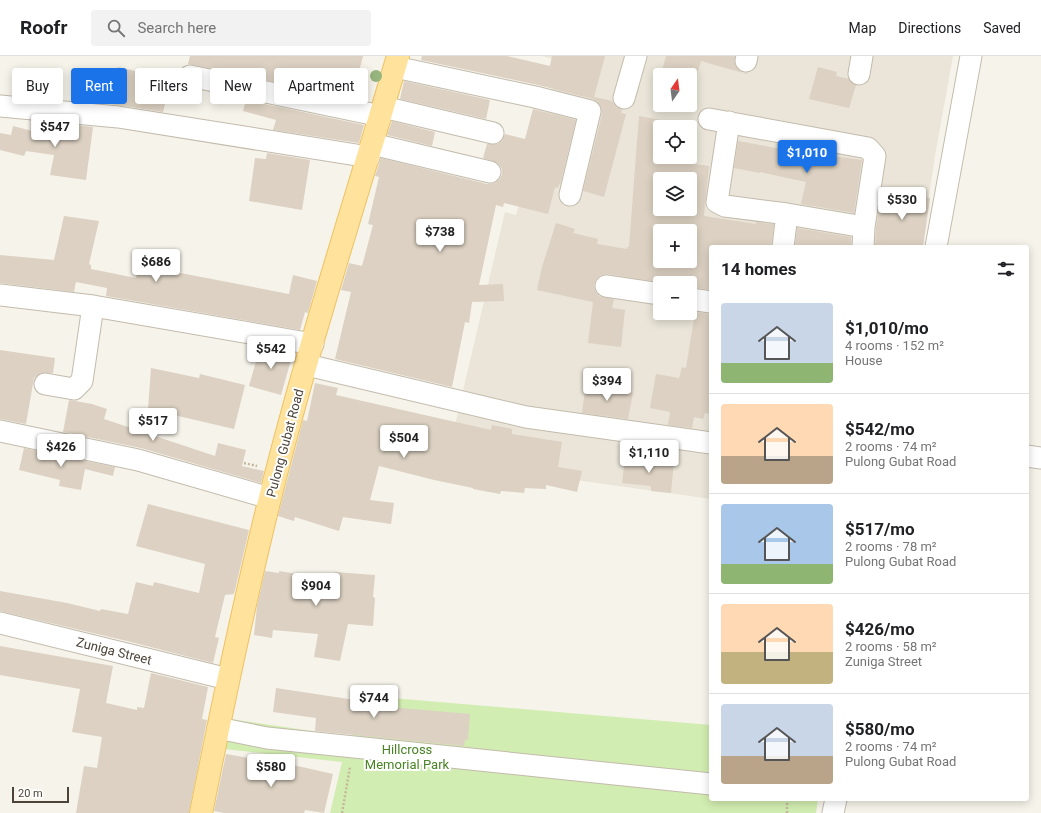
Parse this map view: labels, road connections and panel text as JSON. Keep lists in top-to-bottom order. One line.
{"streets":{"main road":["Pulong Gubat Road"],"street":["Zuniga Street"]},"crossings":[["Pulong Gubat Road","Zuniga Street"]],"parks":["Hillcross Memorial Park"],"scale_bar":"20 m","north":"top","page":{"header":"Roofr","search":"Search here","nav":["Map","Directions","Saved"],"map_buttons":["+","−"],"chip":["Buy","Rent","Filters","New","Apartment"],"price":["$547","$1,010","$530","$738","$686","$542","$394","$517","$504","$426","$1,110","$904","$744","$580"],"heading":"14 homes","list":[{"name":"$1,010/mo","note":"4 rooms · 152 m² · House"},{"name":"$542/mo","note":"2 rooms · 74 m² · Pulong Gubat Road"},{"name":"$517/mo","note":"2 rooms · 78 m² · Pulong Gubat Road"},{"name":"$426/mo","note":"2 rooms · 58 m² · Zuniga Street"},{"name":"$580/mo","note":"2 rooms · 74 m² · Pulong Gubat Road"}],"scale":"20 m"}}
